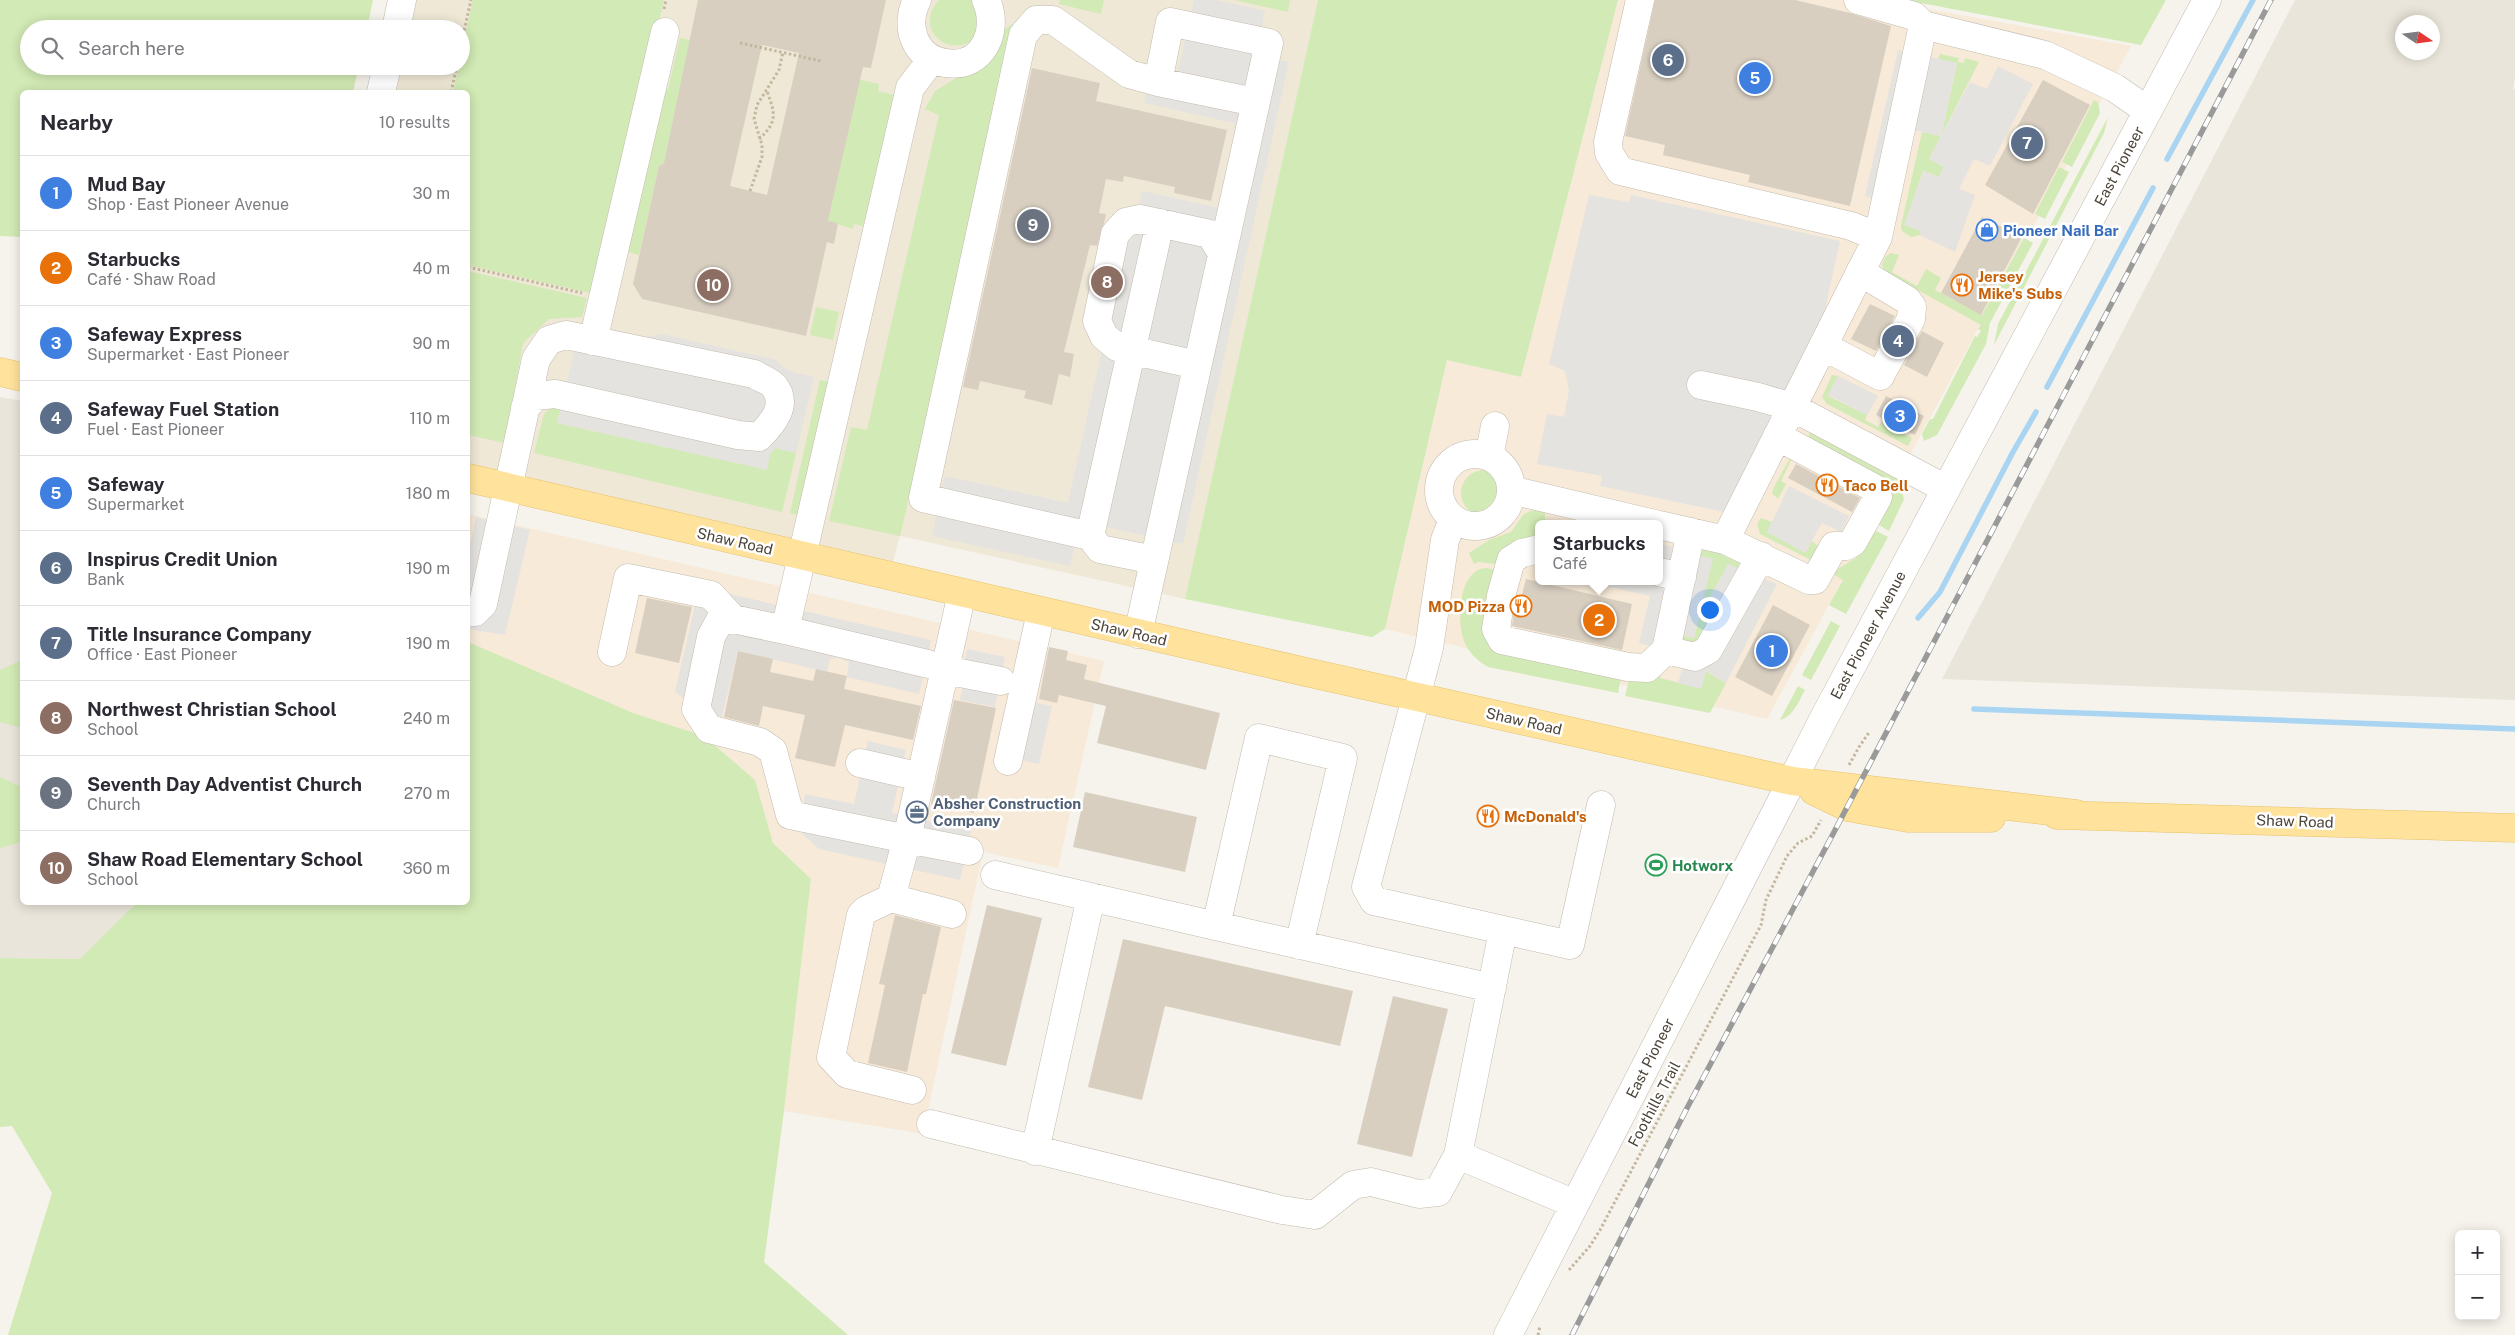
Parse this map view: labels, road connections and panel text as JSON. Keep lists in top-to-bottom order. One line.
{"streets":{"main road":["Shaw Road"],"street":["East Pioneer","East Pioneer Avenue"],"path":["Foothills Trail"]},"crossings":[["East Pioneer","Shaw Road"],["East Pioneer","East Pioneer Avenue"],["Shaw Road","East Pioneer Avenue"]],"places":{"shop":["Pioneer Nail Bar"],"restaurant":["Jersey Mike's Subs","Taco Bell","MOD Pizza","McDonald's"],"office":["Absher Construction Company"],"sports":["Hotworx"]},"north":"right","page":{"search":"Search here","pins":["6","5","7","9","8","10","4","3","2","1"],"heading":["Nearby","10 results"],"list":[{"mark":"1","name":"Mud Bay","note":"Shop · East Pioneer Avenue","value":"30 m"},{"mark":"2","name":"Starbucks","note":"Café · Shaw Road","value":"40 m"},{"mark":"3","name":"Safeway Express","note":"Supermarket · East Pioneer","value":"90 m"},{"mark":"4","name":"Safeway Fuel Station","note":"Fuel · East Pioneer","value":"110 m"},{"mark":"5","name":"Safeway","note":"Supermarket","value":"180 m"},{"mark":"6","name":"Inspirus Credit Union","note":"Bank","value":"190 m"},{"mark":"7","name":"Title Insurance Company","note":"Office · East Pioneer","value":"190 m"},{"mark":"8","name":"Northwest Christian School","note":"School","value":"240 m"},{"mark":"9","name":"Seventh Day Adventist Church","note":"Church","value":"270 m"},{"mark":"10","name":"Shaw Road Elementary School","note":"School","value":"360 m"}],"popup":["Starbucks","Café"],"map_buttons":["+","−"]}}
